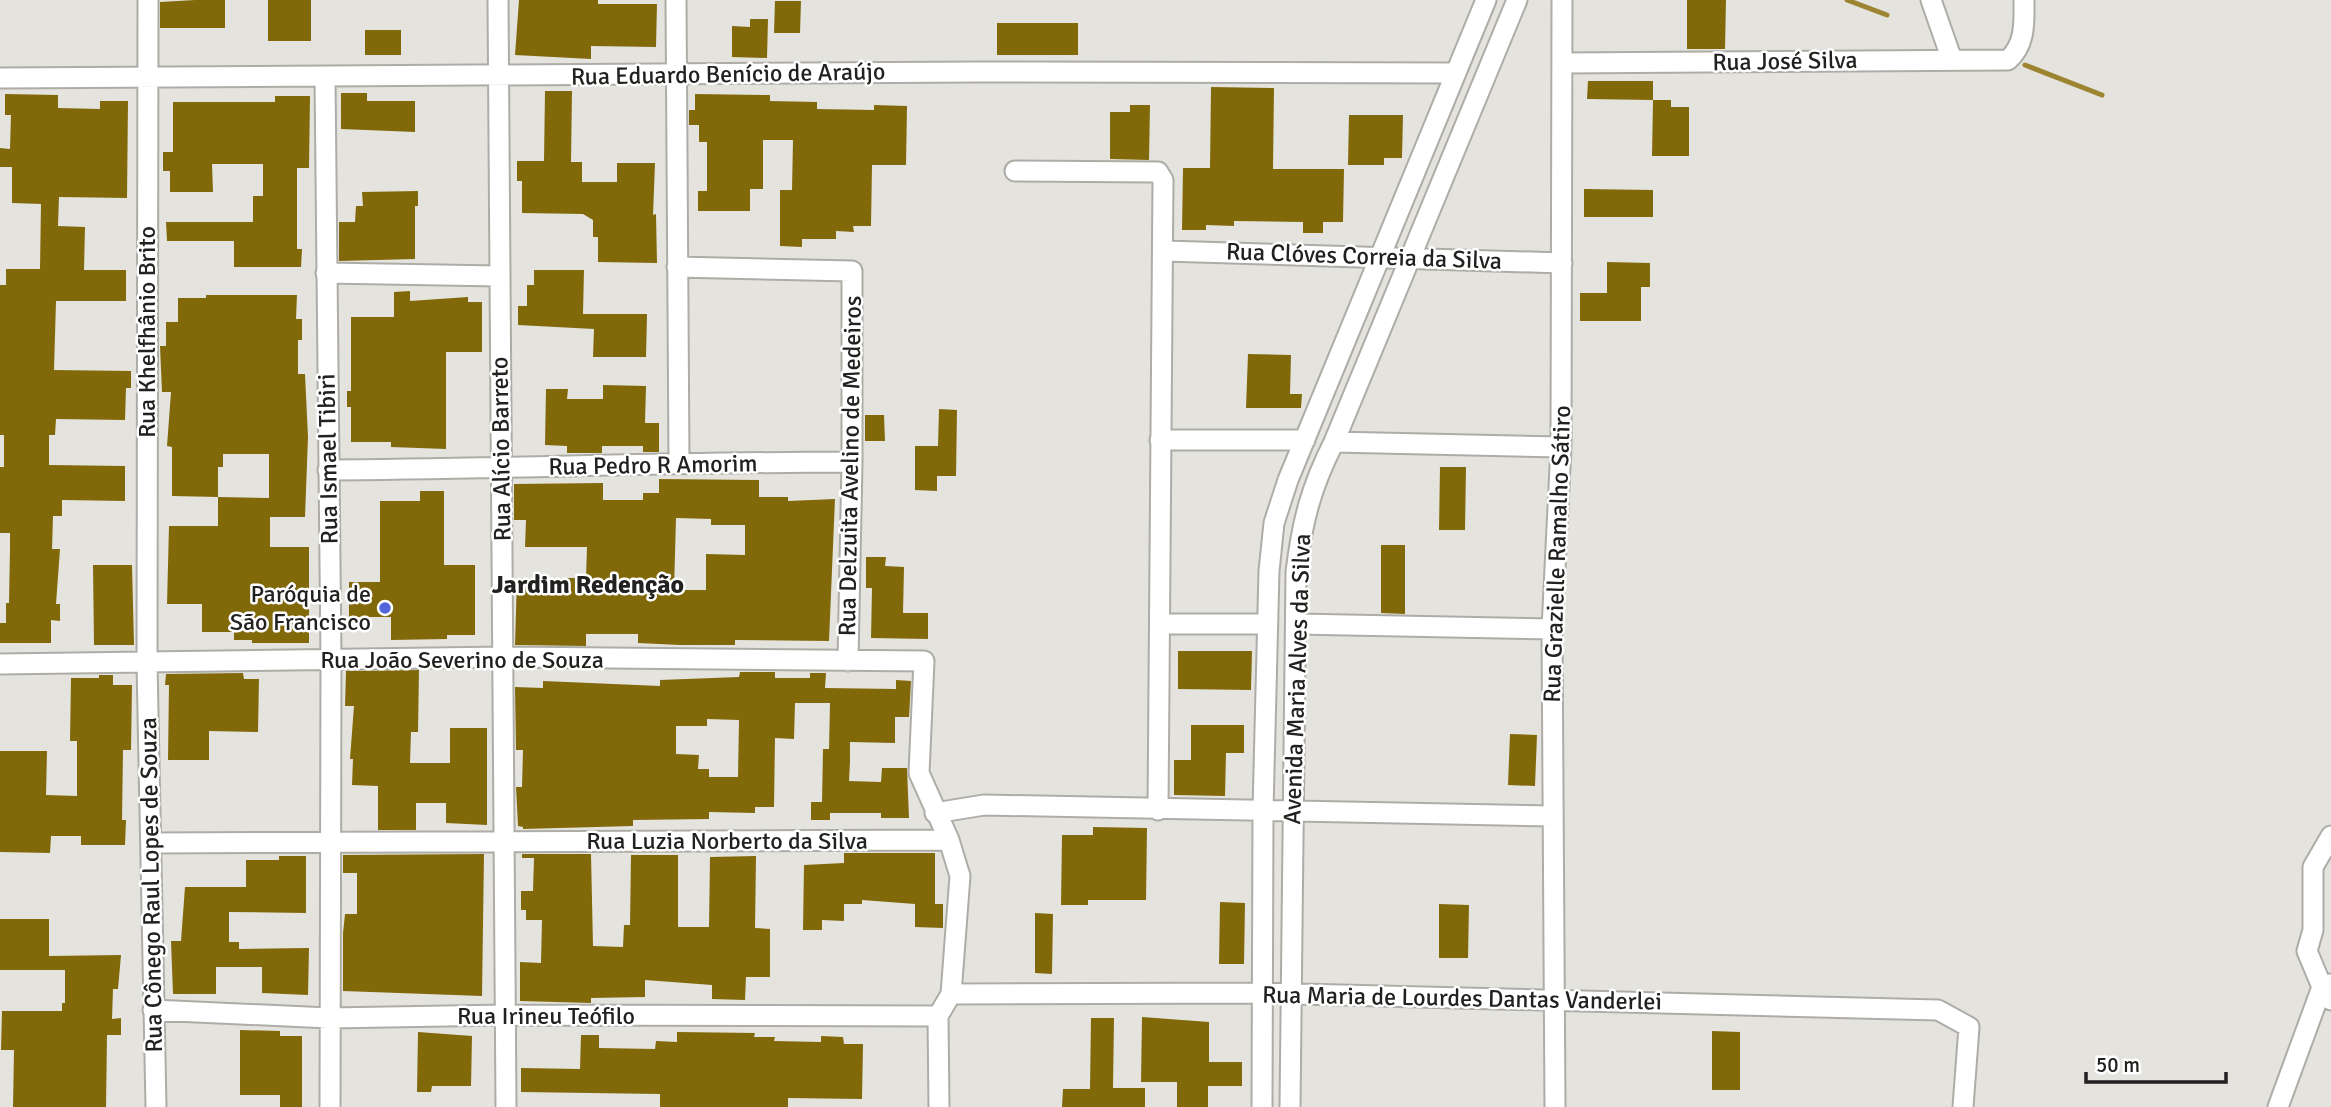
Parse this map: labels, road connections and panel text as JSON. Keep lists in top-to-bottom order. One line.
{"streets":{"street":["Rua José Silva","Rua Eduardo Benício de Araújo","Rua Clóves Correia da Silva","Rua Khelfhânio Brito","Rua Alício Barreto","Rua Ismael Tibiri","Rua Pedro R Amorim","Rua Delzuita Avelino de Medeiros","Rua Grazielle Ramalho Sátiro","Rua João Severino de Souza","Avenida Maria Alves da Silva","Rua Luzia Norberto da Silva","Rua Cônego Raul Lopes de Souza","Rua Maria de Lourdes Dantas Vanderlei","Rua Irineu Teófilo"]},"crossings":[["Rua José Silva","Rua Grazielle Ramalho Sátiro"],["Rua Eduardo Benício de Araújo","Rua Khelfhânio Brito"],["Rua Eduardo Benício de Araújo","Rua Alício Barreto"],["Rua Eduardo Benício de Araújo","Rua Ismael Tibiri"],["Rua Eduardo Benício de Araújo","Avenida Maria Alves da Silva"],["Rua Clóves Correia da Silva","Rua Grazielle Ramalho Sátiro"],["Rua Clóves Correia da Silva","Avenida Maria Alves da Silva"],["Rua Khelfhânio Brito","Rua João Severino de Souza"],["Rua Khelfhânio Brito","Rua Cônego Raul Lopes de Souza"],["Rua Alício Barreto","Rua Pedro R Amorim"],["Rua Alício Barreto","Rua João Severino de Souza"],["Rua Alício Barreto","Rua Luzia Norberto da Silva"],["Rua Alício Barreto","Rua Irineu Teófilo"],["Rua Ismael Tibiri","Rua Pedro R Amorim"],["Rua Ismael Tibiri","Rua João Severino de Souza"],["Rua Ismael Tibiri","Rua Luzia Norberto da Silva"],["Rua Pedro R Amorim","Rua Delzuita Avelino de Medeiros"],["Rua Delzuita Avelino de Medeiros","Rua João Severino de Souza"],["Rua Grazielle Ramalho Sátiro","Rua Maria de Lourdes Dantas Vanderlei"],["Rua João Severino de Souza","Rua Cônego Raul Lopes de Souza"],["Avenida Maria Alves da Silva","Rua Maria de Lourdes Dantas Vanderlei"],["Rua Luzia Norberto da Silva","Rua Cônego Raul Lopes de Souza"],["Rua Cônego Raul Lopes de Souza","Rua Irineu Teófilo"]],"districts":["Jardim Redenção"],"places":["Paróquia de São Francisco"],"scale_bar":"50 m"}
